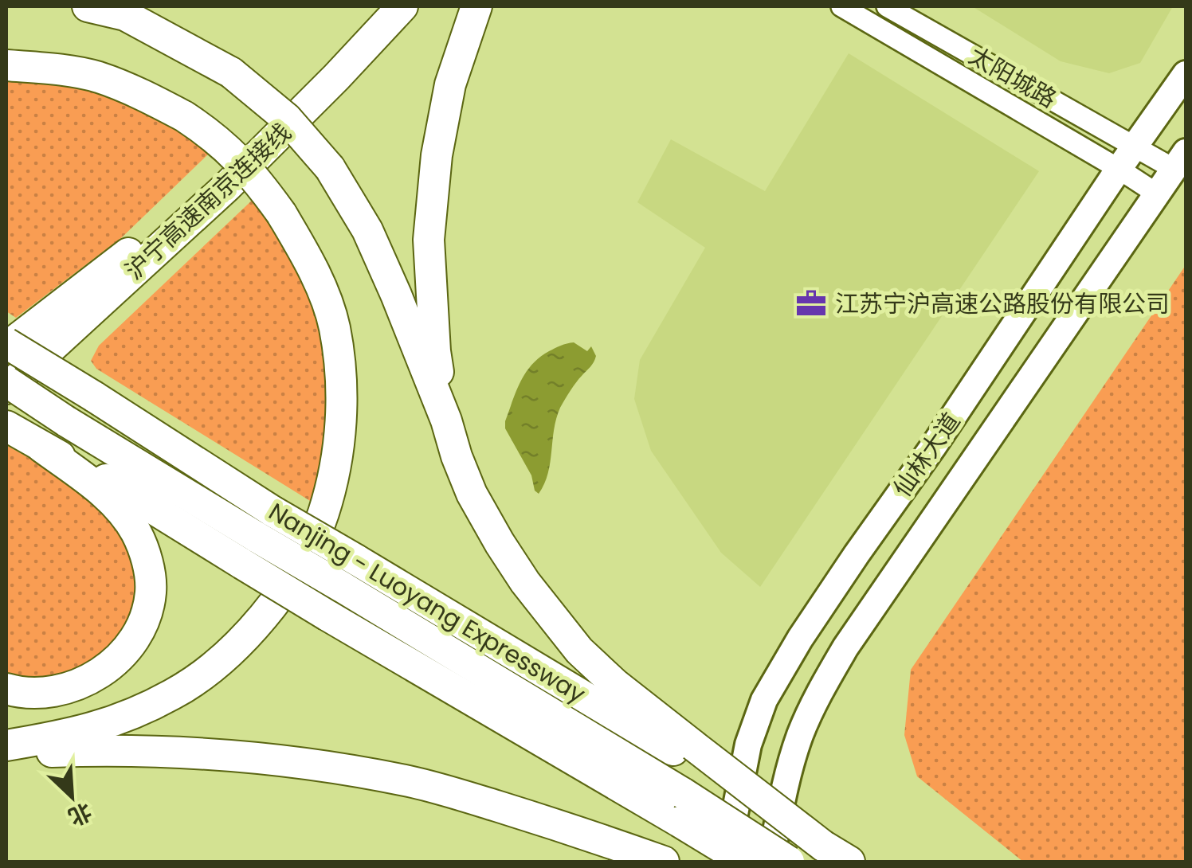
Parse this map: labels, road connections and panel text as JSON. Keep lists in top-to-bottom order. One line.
{"streets":{"highway":["沪宁高速南京连接线","Nanjing - Luoyang Expressway"],"main road":["仙林大道"],"street":["太阳城路"]},"crossings":[["太阳城路","仙林大道"]],"places":{"office":["江苏宁沪高速公路股份有限公司"]},"north":"bottom right"}
